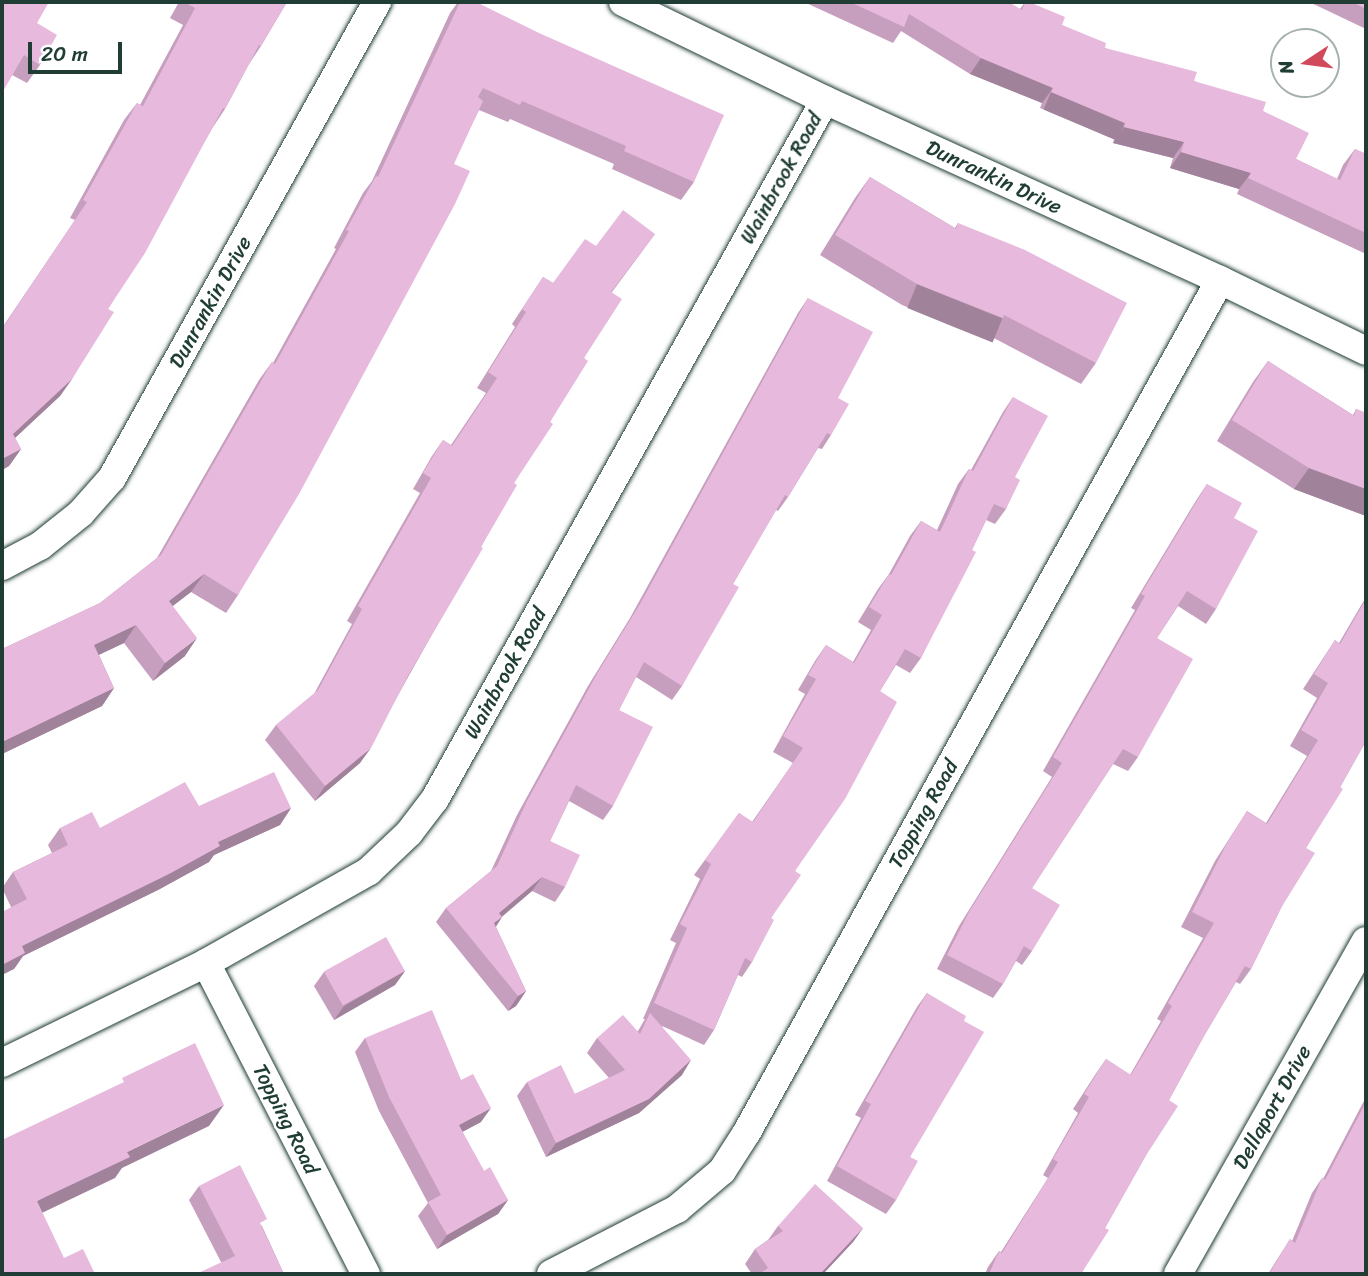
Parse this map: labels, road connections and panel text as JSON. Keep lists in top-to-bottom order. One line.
{"streets":{"street":["Dunrankin Drive","Wainbrook Road","Topping Road","Dellaport Drive"]},"crossings":[["Dunrankin Drive","Wainbrook Road"],["Dunrankin Drive","Topping Road"],["Wainbrook Road","Topping Road"]],"scale_bar":"20 m","north":"left"}
